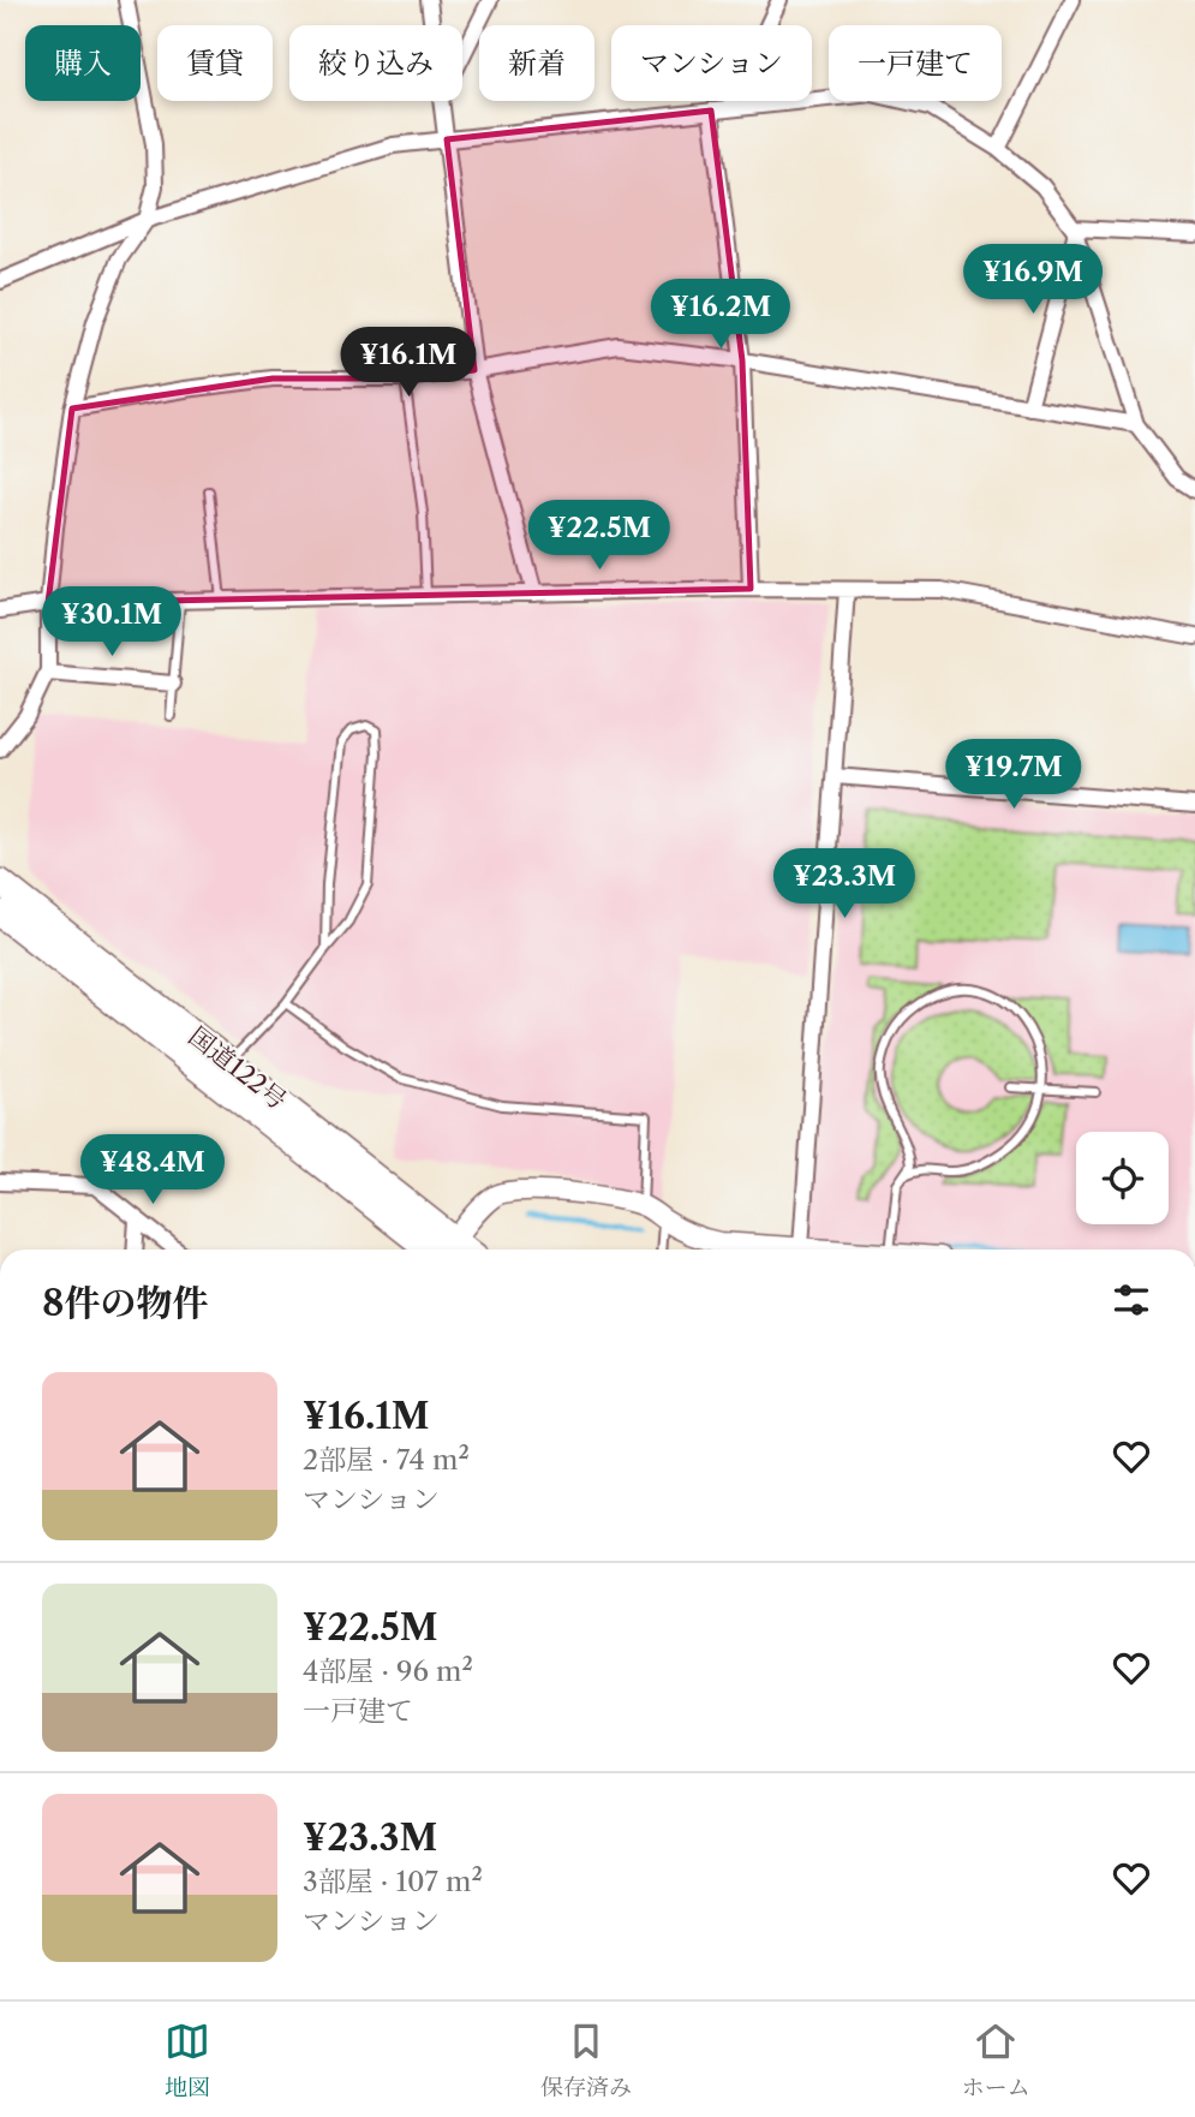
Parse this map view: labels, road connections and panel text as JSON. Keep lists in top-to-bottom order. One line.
{"streets":{"highway":["国道122号"]},"page":{"chip":["購入","賃貸","絞り込み","新着","マンション","一戸建て"],"price":["¥16.9M","¥16.2M","¥16.1M","¥22.5M","¥30.1M","¥19.7M","¥23.3M","¥48.4M"],"heading":"8件の物件","list":[{"name":"¥16.1M","note":"2部屋 · 74 m² · マンション"},{"name":"¥22.5M","note":"4部屋 · 96 m² · 一戸建て"},{"name":"¥23.3M","note":"3部屋 · 107 m² · マンション"}],"tabs":["地図","保存済み","ホーム"]}}
